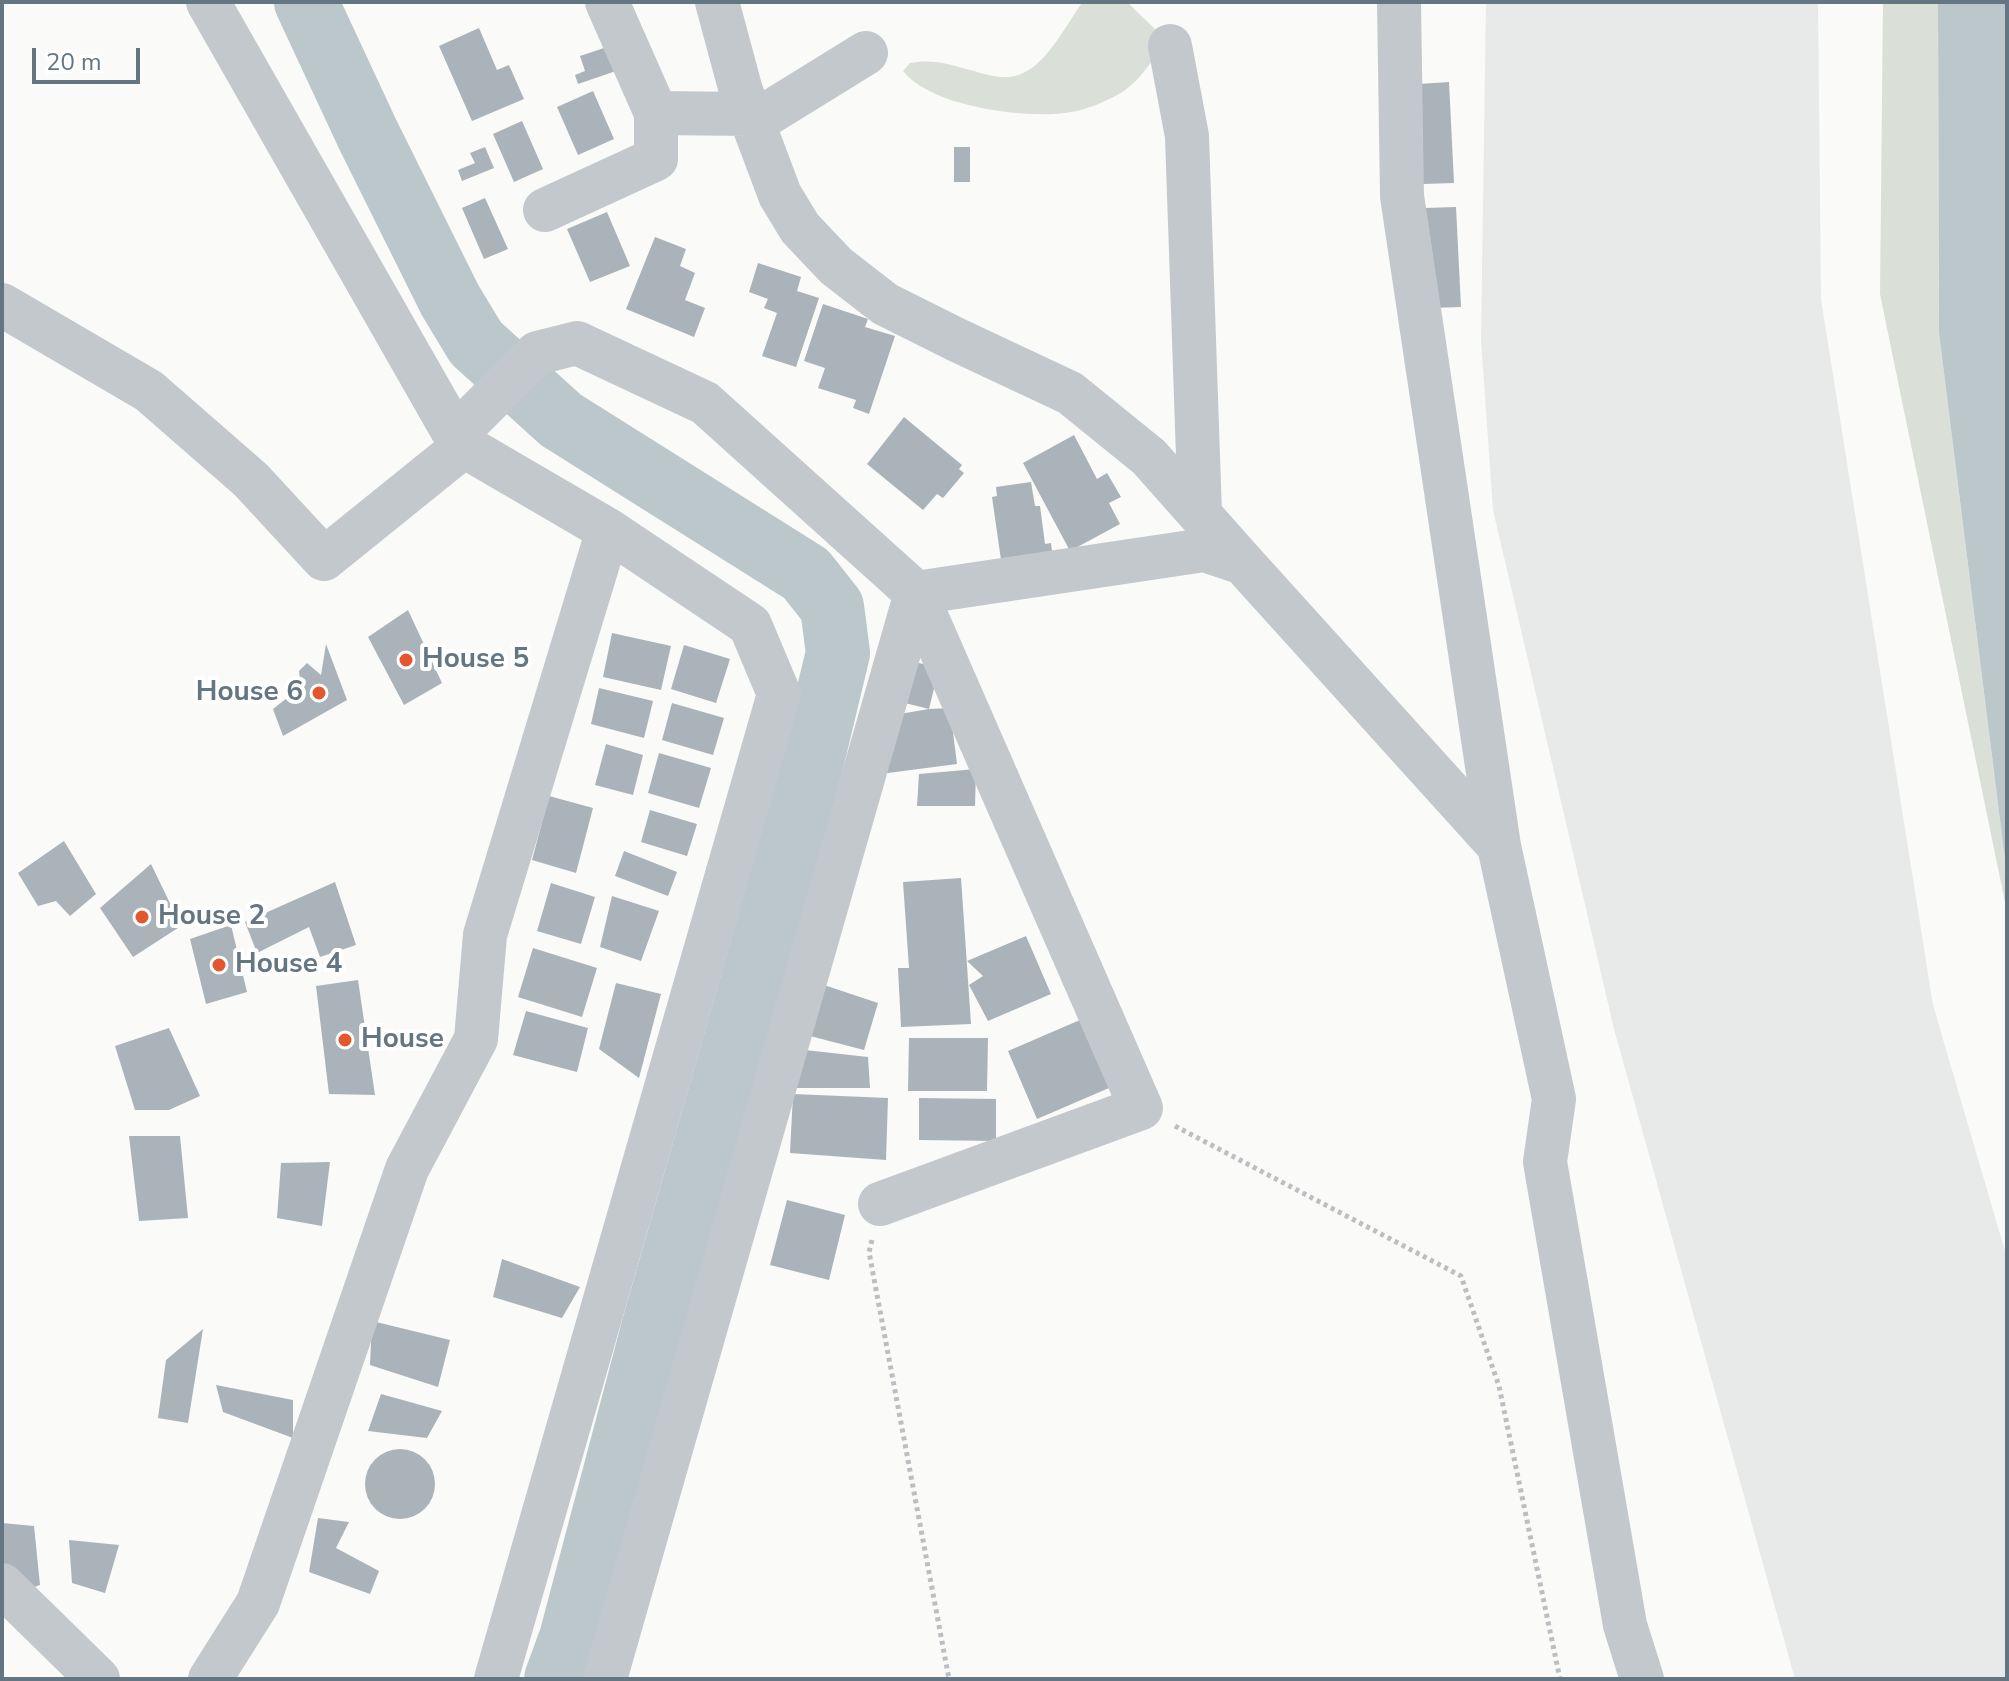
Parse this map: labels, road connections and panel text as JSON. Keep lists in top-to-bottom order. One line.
{"places":["House 5","House 6","House 2","House 4","House"],"scale_bar":"20 m"}
